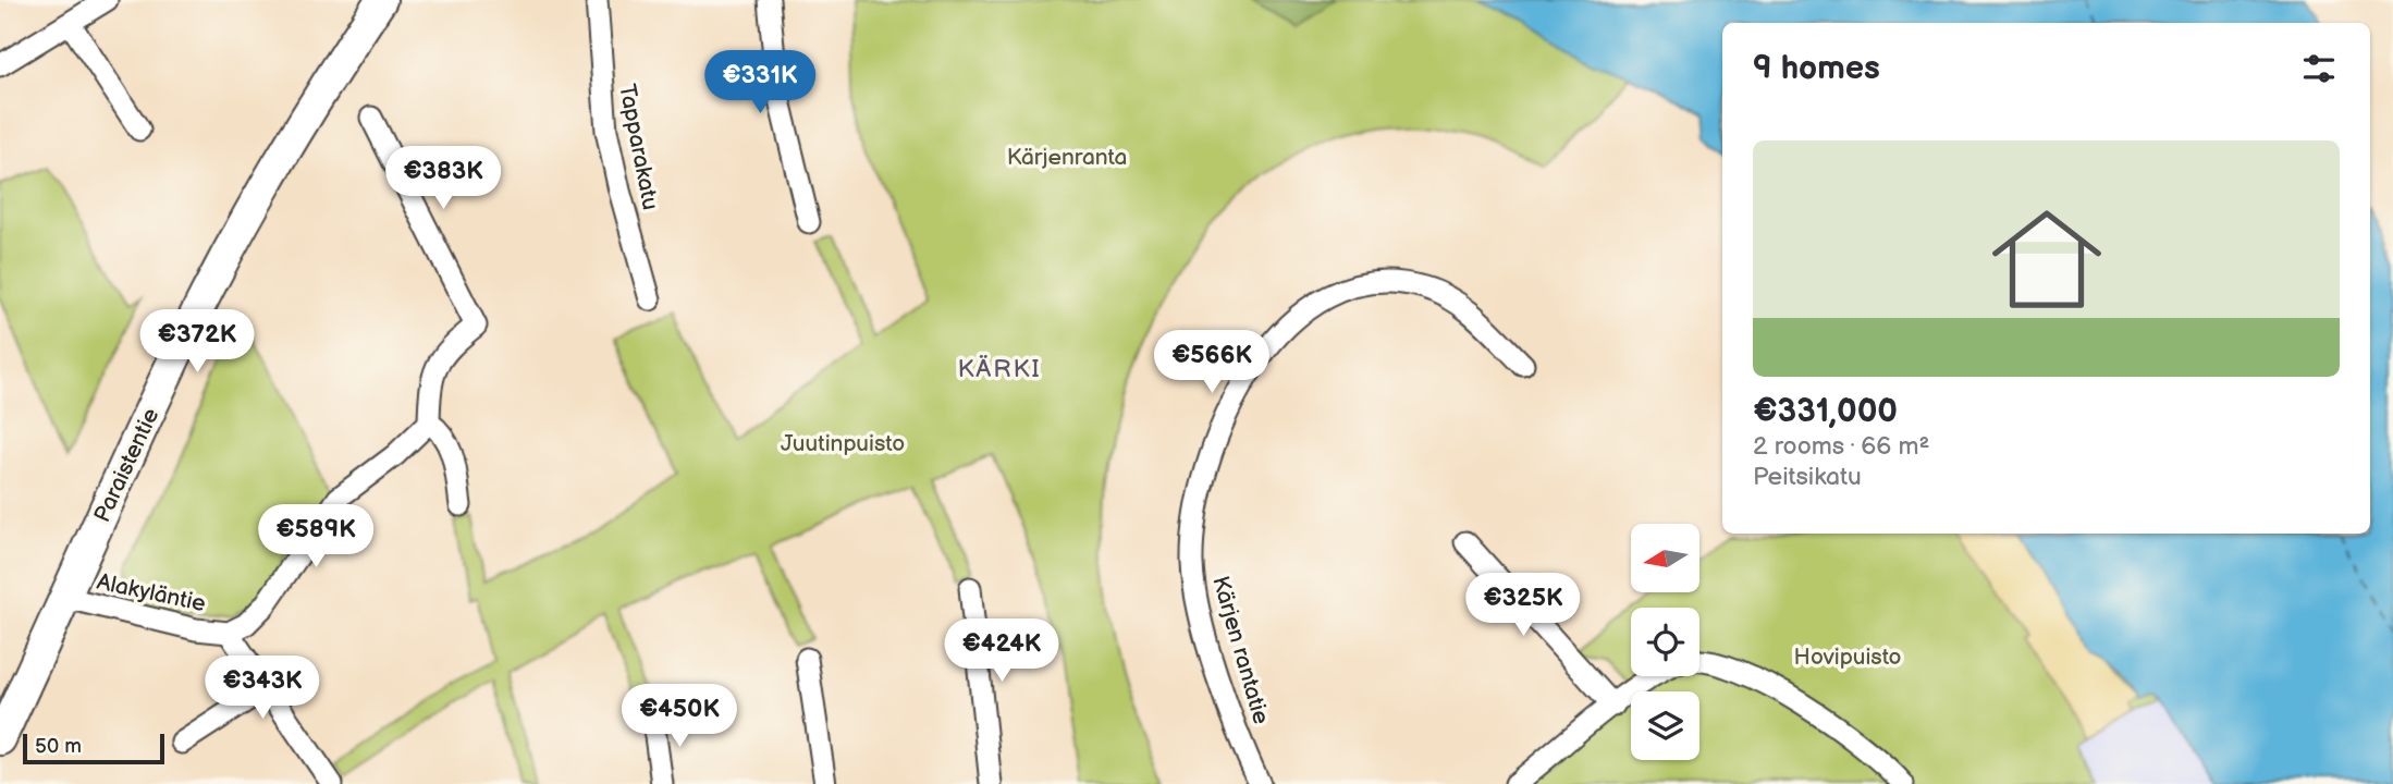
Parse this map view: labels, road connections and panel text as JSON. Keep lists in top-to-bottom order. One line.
{"streets":{"main road":["Paraistentie"],"street":["Tapparakatu","Alakyläntie","Kärjen rantatie"]},"crossings":[["Paraistentie","Alakyläntie"]],"districts":["KÄRKI"],"parks":["Kärjenranta","Juutinpuisto","Hovipuisto"],"scale_bar":"50 m","north":"left","page":{"heading":"9 homes","price":["€331K","€383K","€372K","€566K","€589K","€325K","€424K","€343K","€450K"],"list":[{"name":"€331,000","note":"2 rooms · 66 m² · Peitsikatu"}],"scale":"50 m"}}
